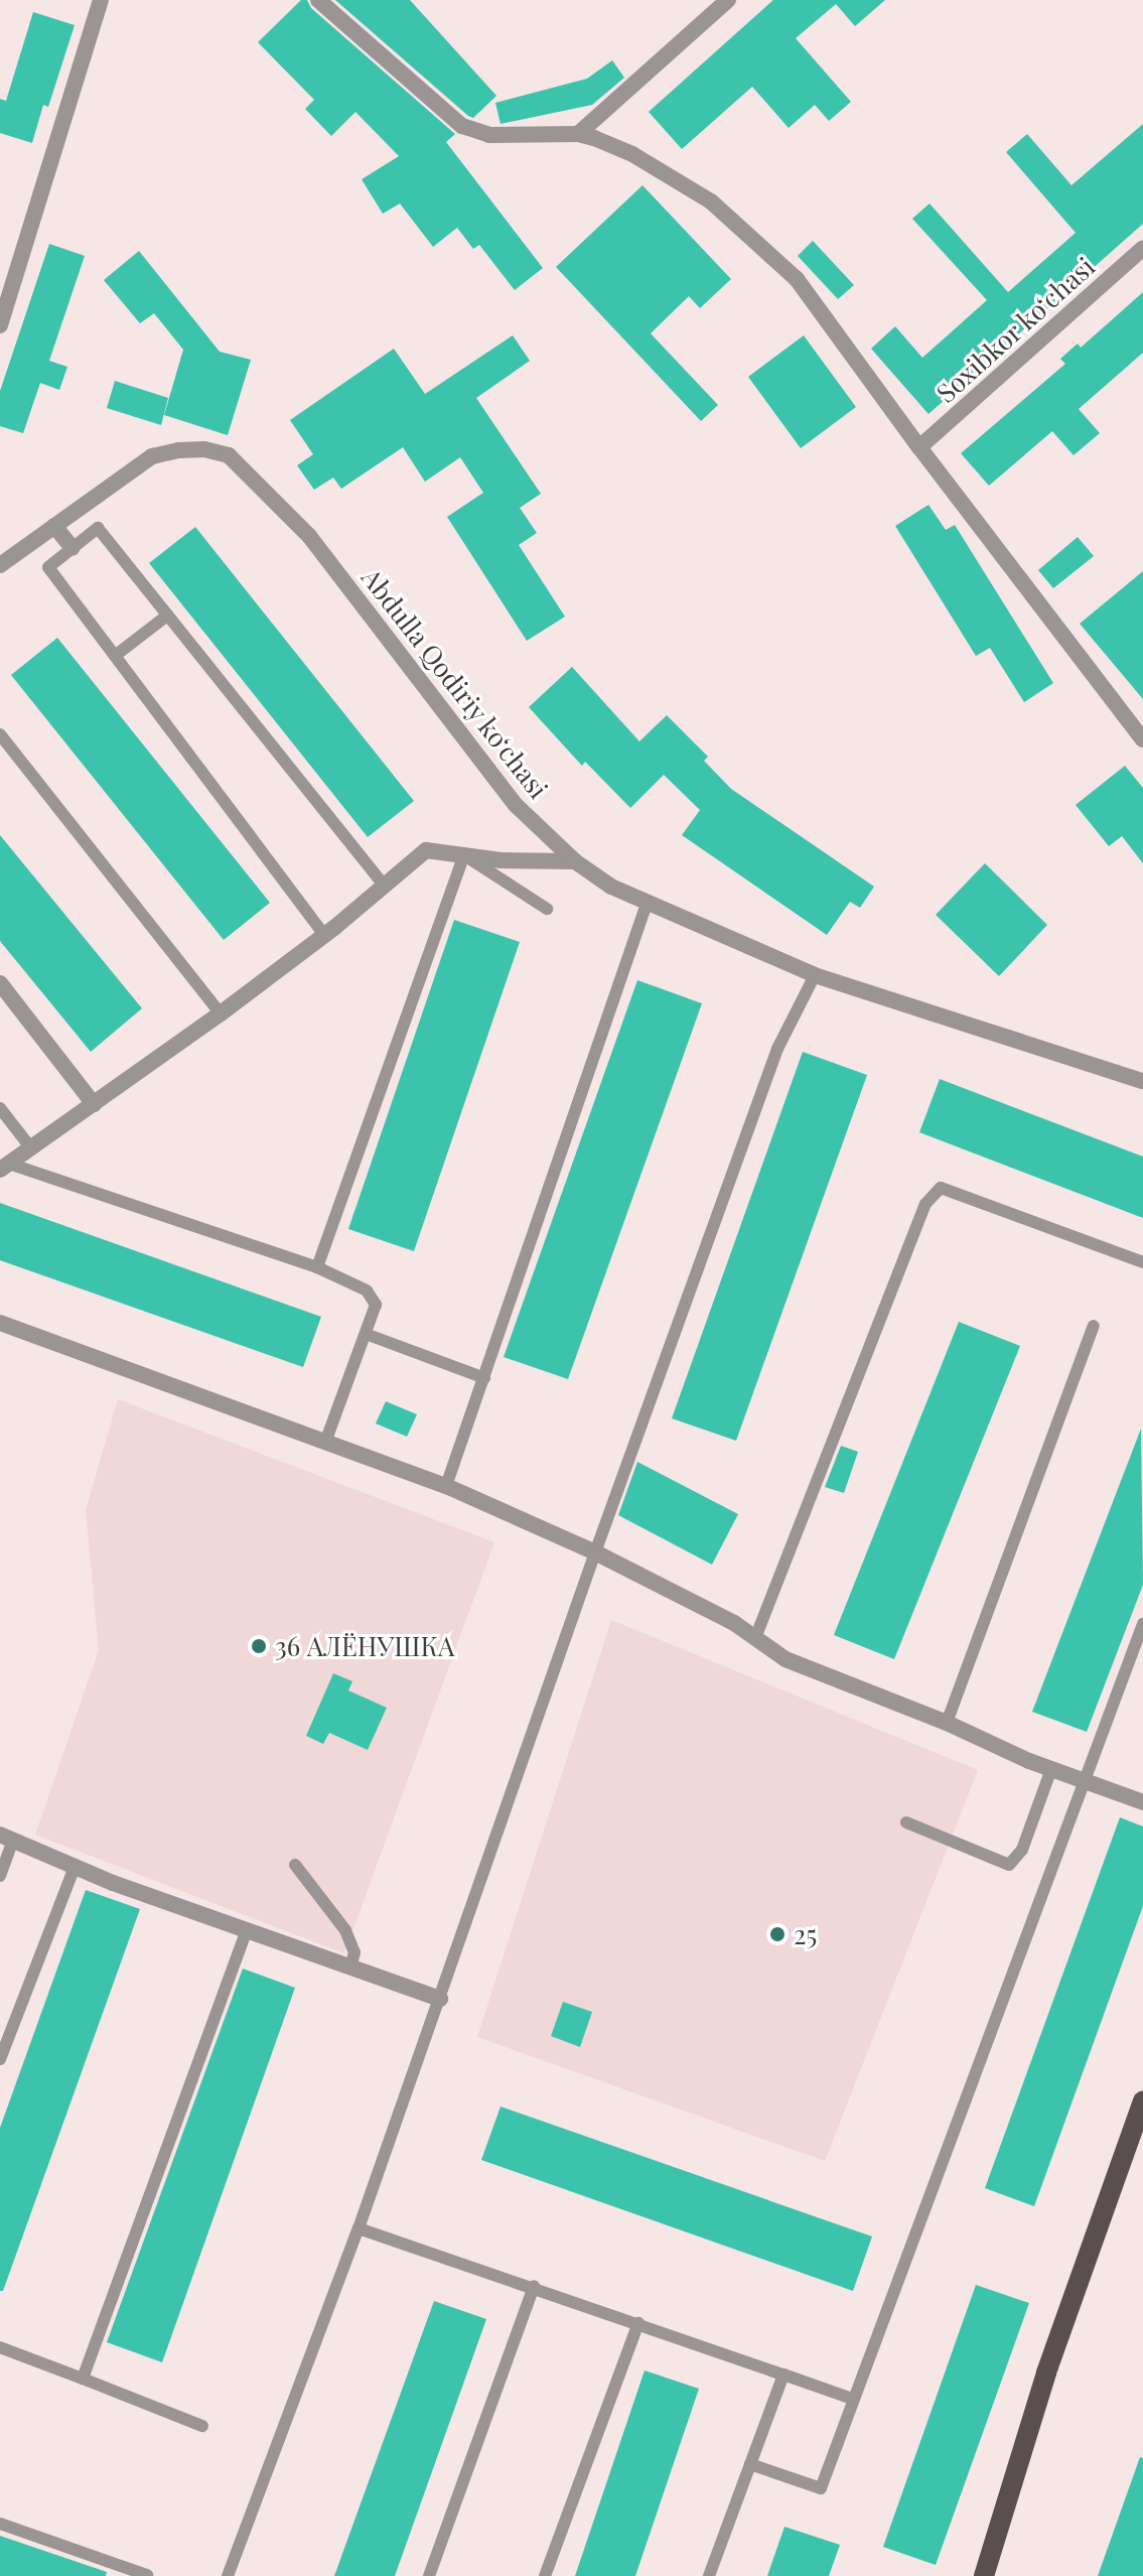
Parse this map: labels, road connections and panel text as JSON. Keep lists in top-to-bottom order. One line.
{"streets":{"street":["Soxibkor koʻchasi","Abdulla Qodiriy koʻchasi"]},"places":["36 АЛЁНУШКА","25"]}
